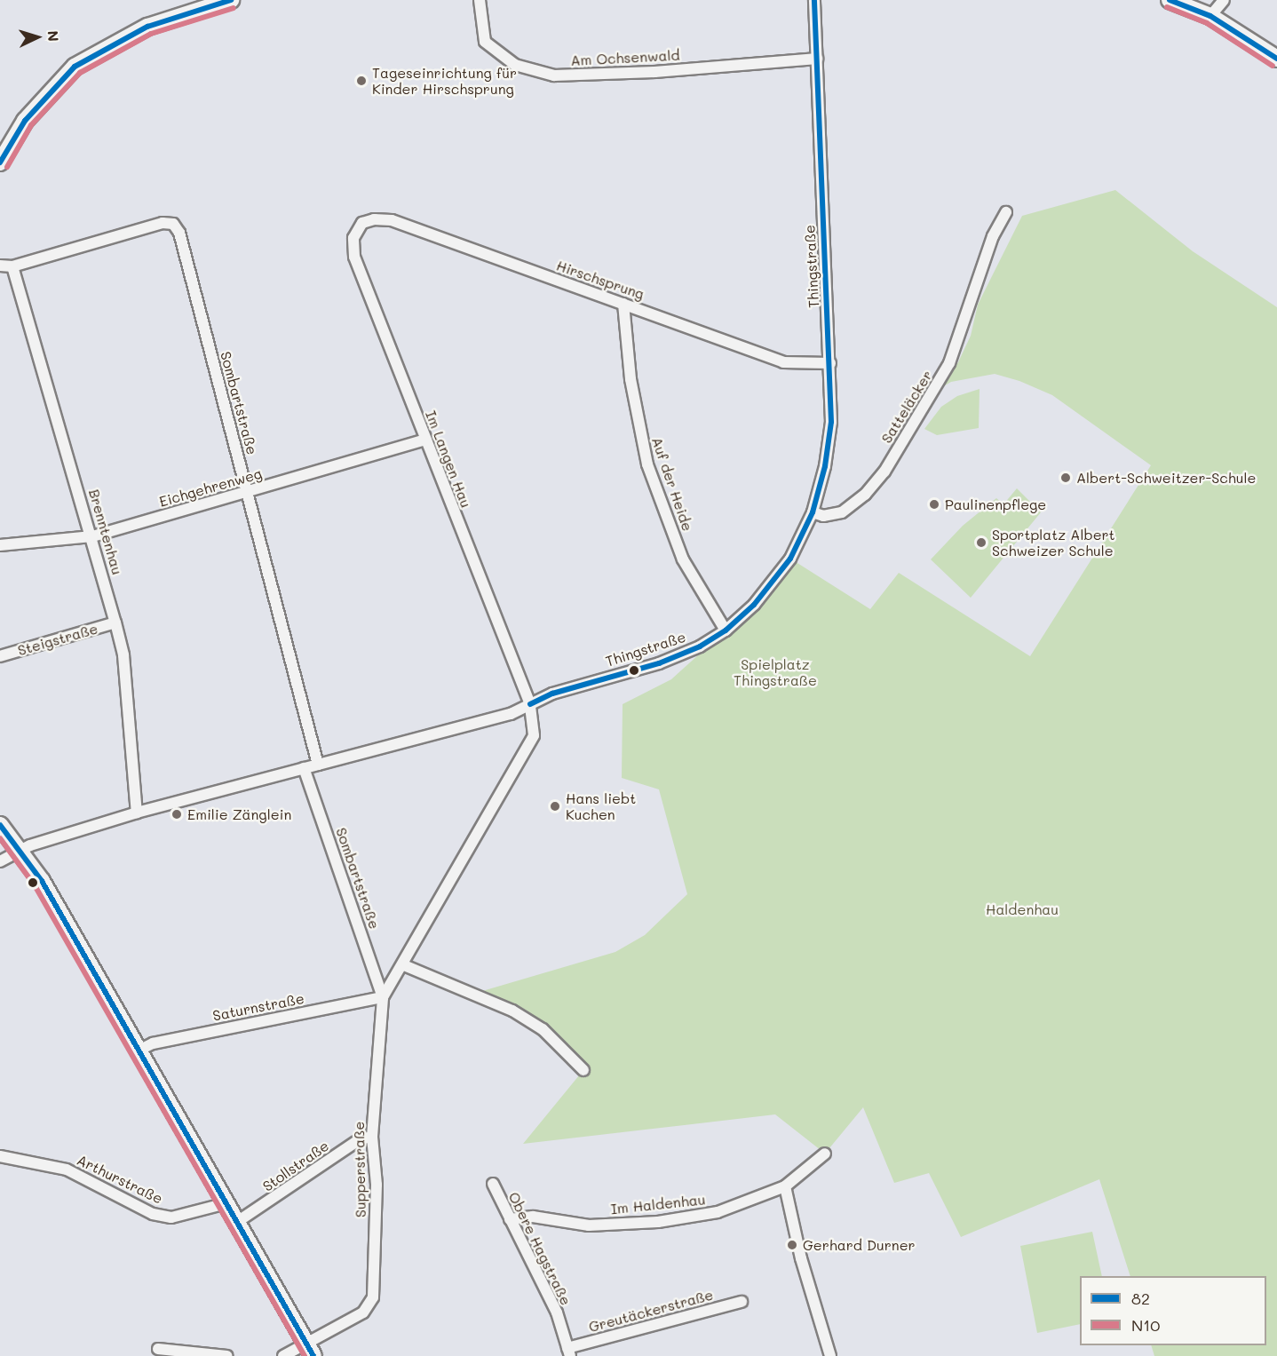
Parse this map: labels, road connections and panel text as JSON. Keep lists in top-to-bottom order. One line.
{"streets":{"street":["Am Ochsenwald","Thingstraße","Hirschsprung","Sombartstraße","Satteläcker","Im Langen Hau","Auf der Heide","Eichgehrenweg","Brenntenhau","Steigstraße","Saturnstraße","Stollstraße","Supperstraße","Arthurstraße","Im Haldenhau","Obere Hagstraße","Greutäckerstraße"]},"crossings":[["Am Ochsenwald","Thingstraße"],["Thingstraße","Hirschsprung"],["Thingstraße","Sombartstraße"],["Thingstraße","Satteläcker"],["Thingstraße","Im Langen Hau"],["Thingstraße","Auf der Heide"],["Thingstraße","Brenntenhau"],["Thingstraße","Supperstraße"],["Hirschsprung","Im Langen Hau"],["Hirschsprung","Auf der Heide"],["Sombartstraße","Eichgehrenweg"],["Sombartstraße","Brenntenhau"],["Sombartstraße","Saturnstraße"],["Sombartstraße","Supperstraße"],["Im Langen Hau","Eichgehrenweg"],["Im Langen Hau","Supperstraße"],["Eichgehrenweg","Brenntenhau"],["Brenntenhau","Steigstraße"],["Saturnstraße","Supperstraße"],["Stollstraße","Supperstraße"],["Im Haldenhau","Obere Hagstraße"],["Obere Hagstraße","Greutäckerstraße"]],"parks":["Spielplatz Thingstraße","Haldenhau"],"places":["Tageseinrichtung für Kinder Hirschsprung","Albert-Schweitzer-Schule","Paulinenpflege","Sportplatz Albert Schweizer Schule","Hans liebt Kuchen","Emilie Zänglein","Gerhard Durner"],"lines":["transit line 82","transit line N10"],"legend":["82","N10"],"north":"right"}
